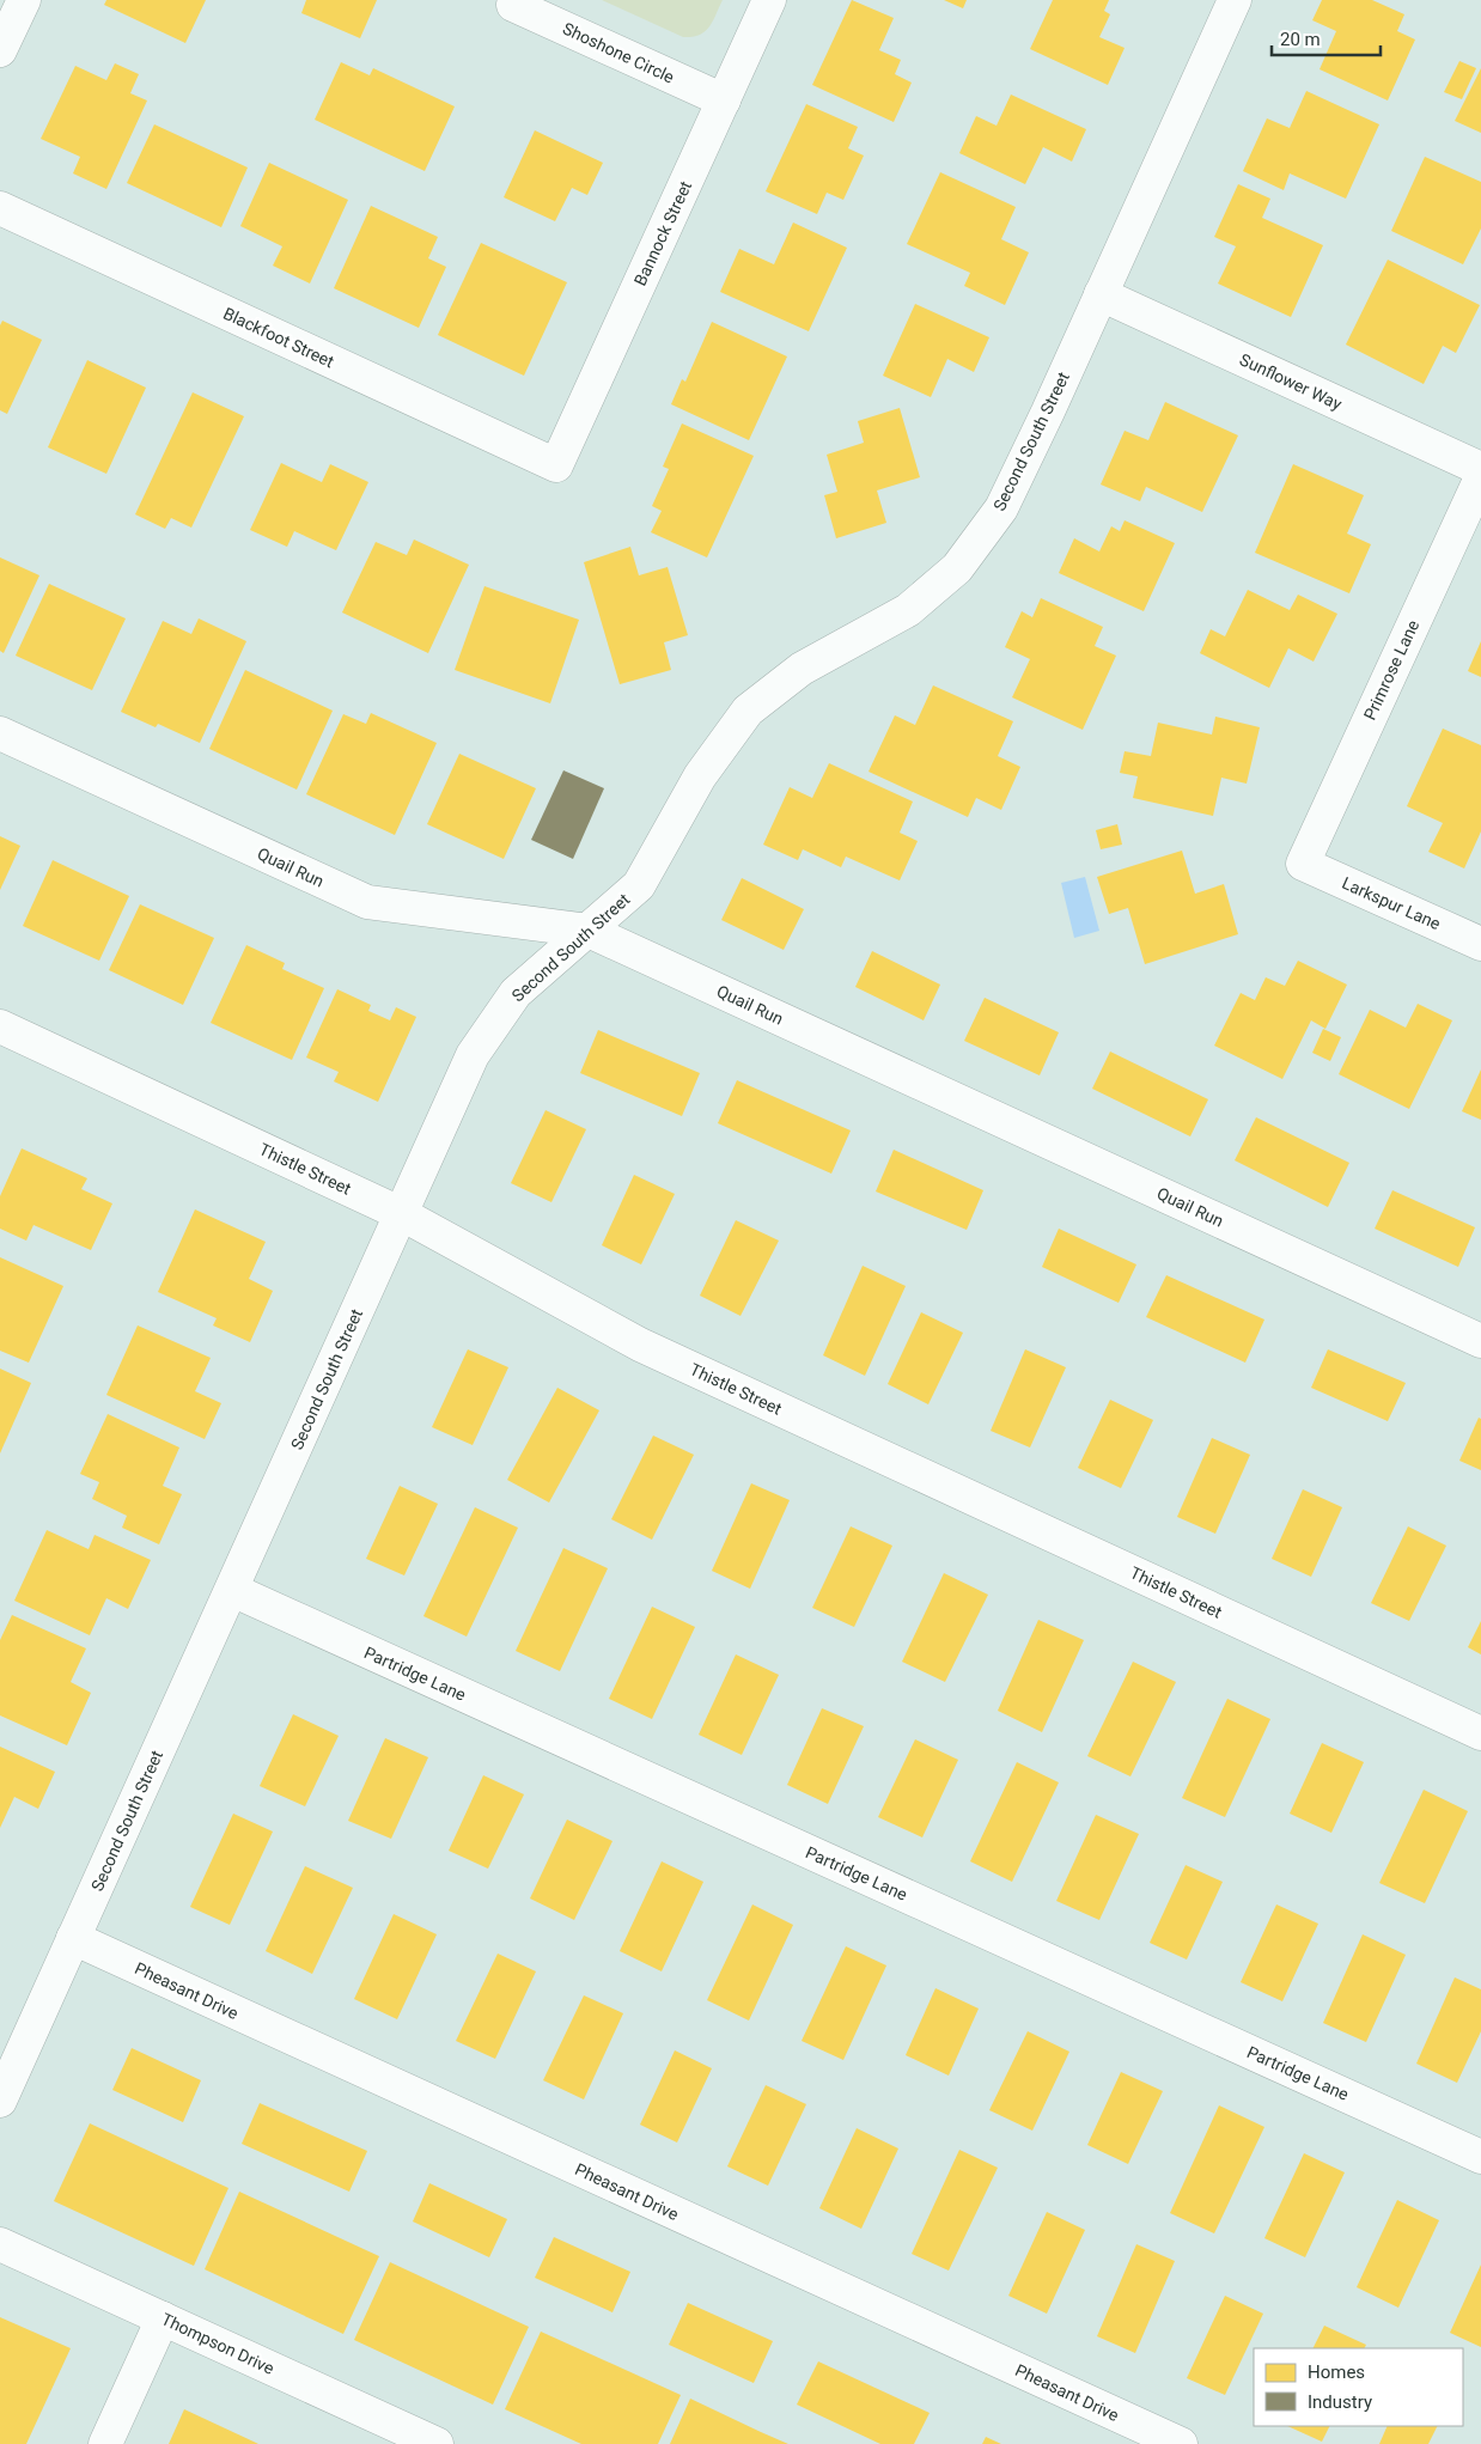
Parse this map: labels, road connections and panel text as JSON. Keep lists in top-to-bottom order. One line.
{"streets":{"street":["Shoshone Circle","Bannock Street","Blackfoot Street","Sunflower Way","Second South Street","Primrose Lane","Quail Run","Larkspur Lane","Thistle Street","Partridge Lane","Pheasant Drive","Thompson Drive"]},"crossings":[["Shoshone Circle","Bannock Street"],["Bannock Street","Blackfoot Street"],["Sunflower Way","Second South Street"],["Second South Street","Quail Run"],["Second South Street","Thistle Street"],["Second South Street","Partridge Lane"],["Second South Street","Pheasant Drive"],["Primrose Lane","Larkspur Lane"]],"legend":["Homes","Industry"],"scale_bar":"20 m"}
